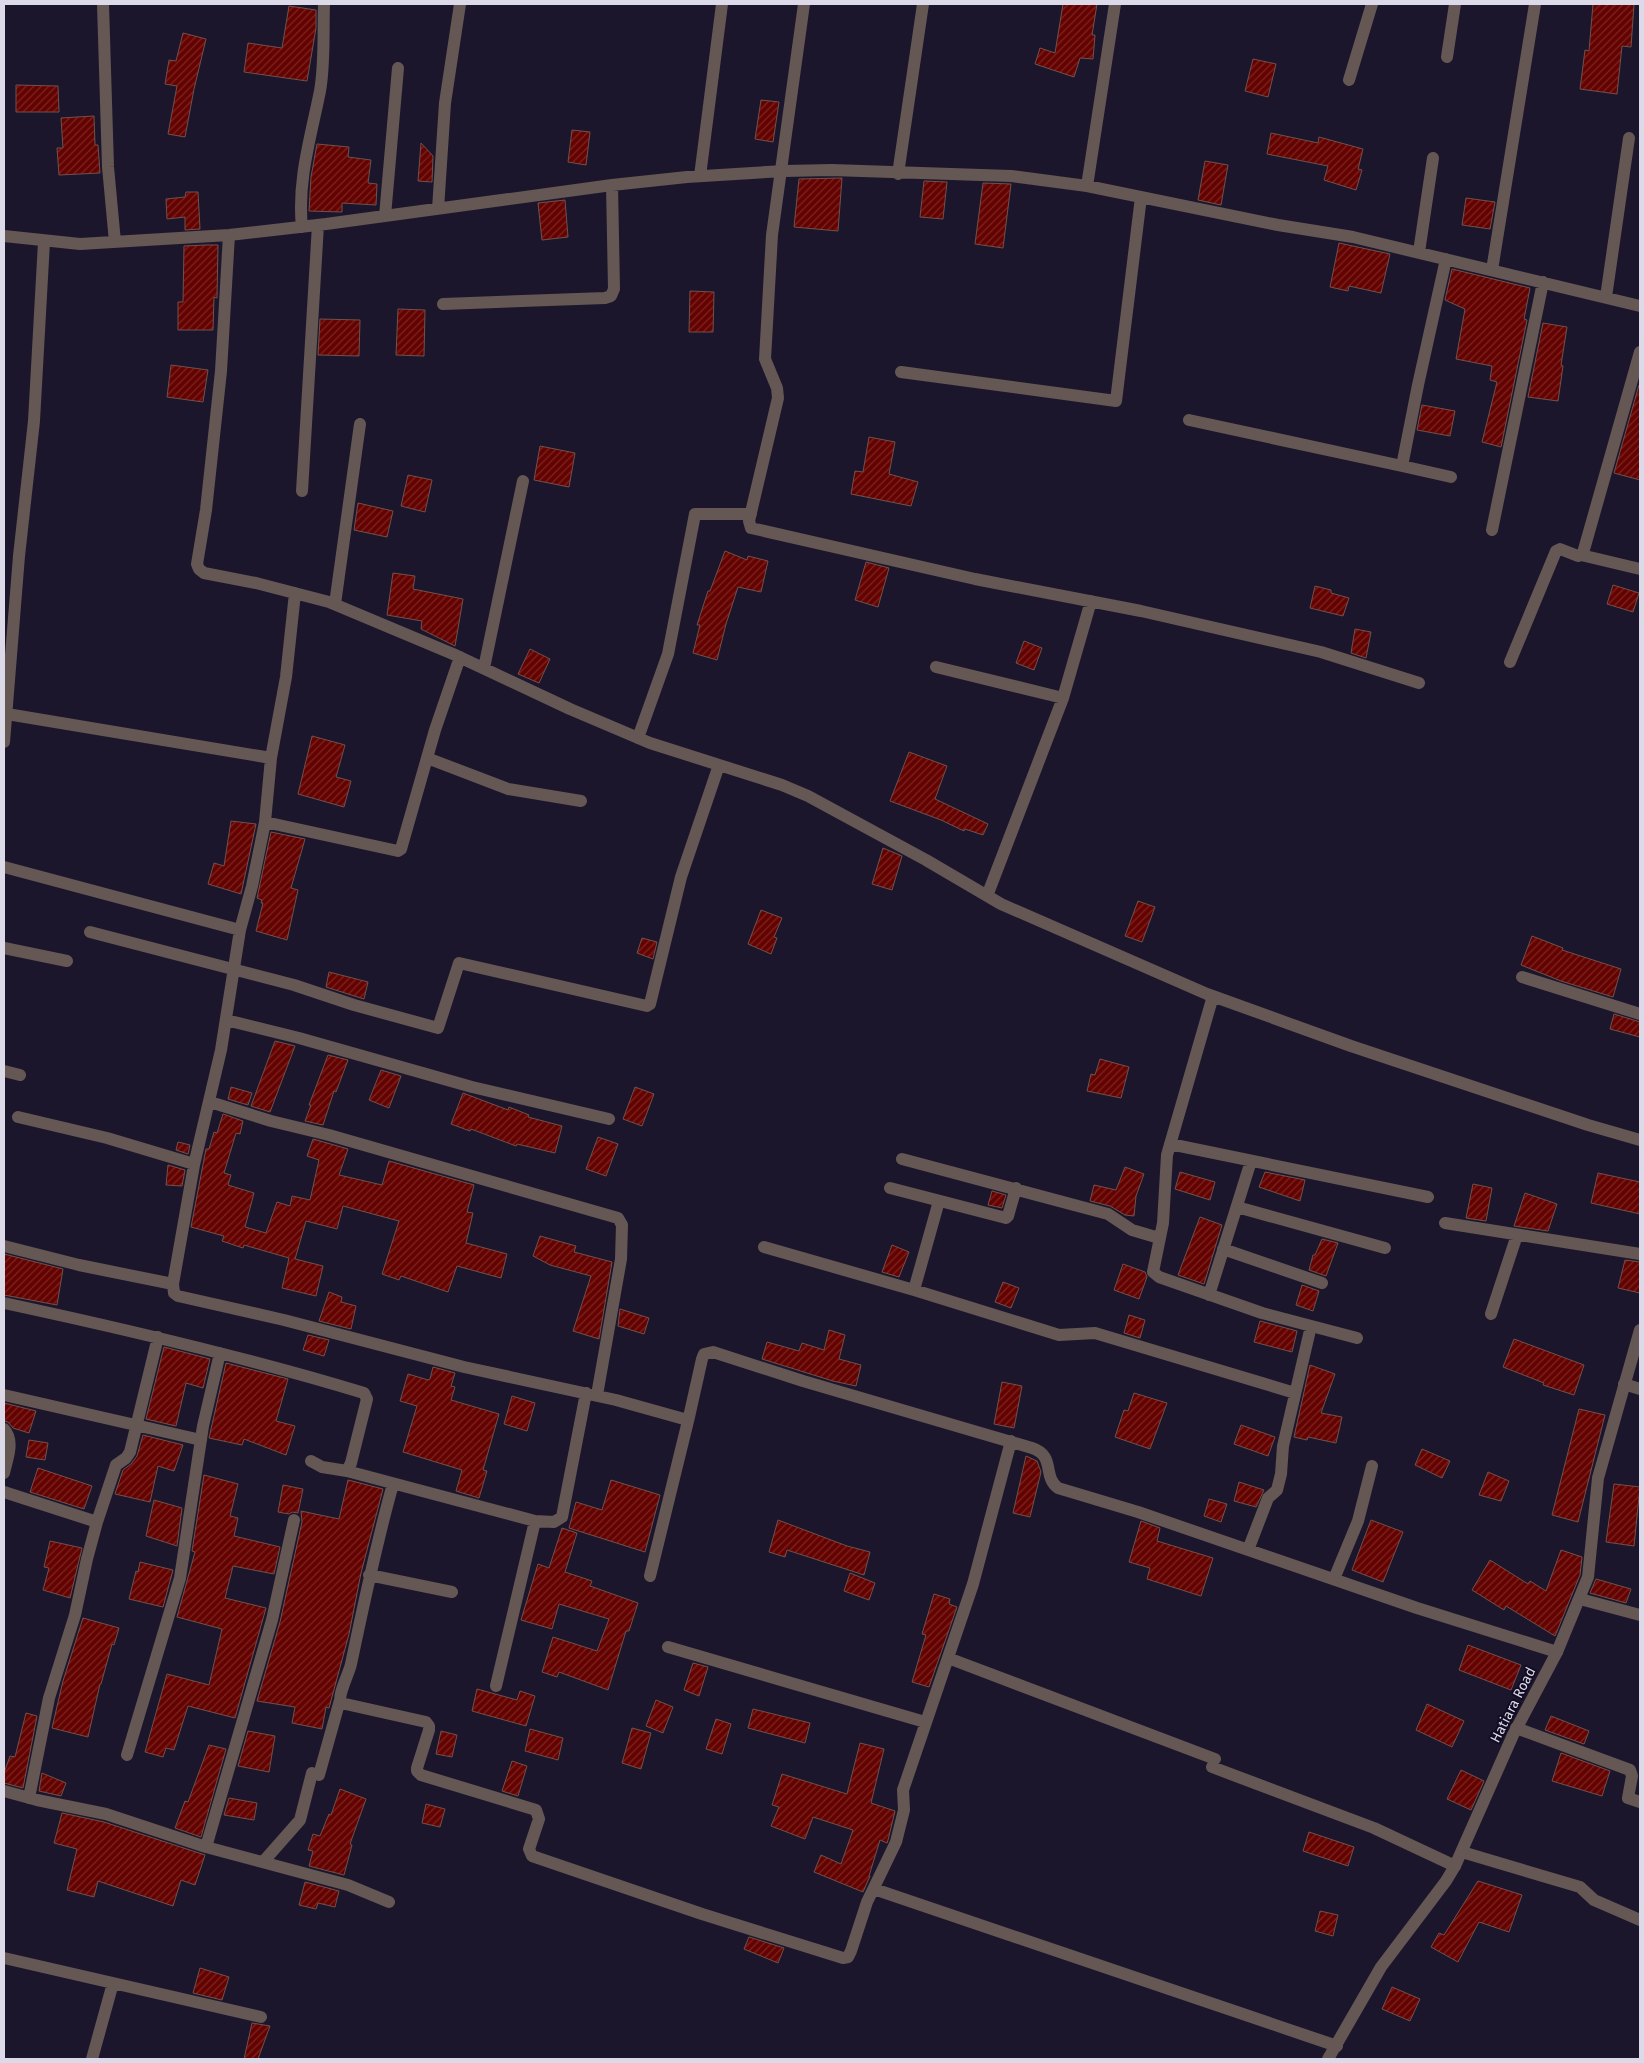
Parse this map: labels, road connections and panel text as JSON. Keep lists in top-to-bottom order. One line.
{"streets":{"street":["Hatiara Road"]}}
